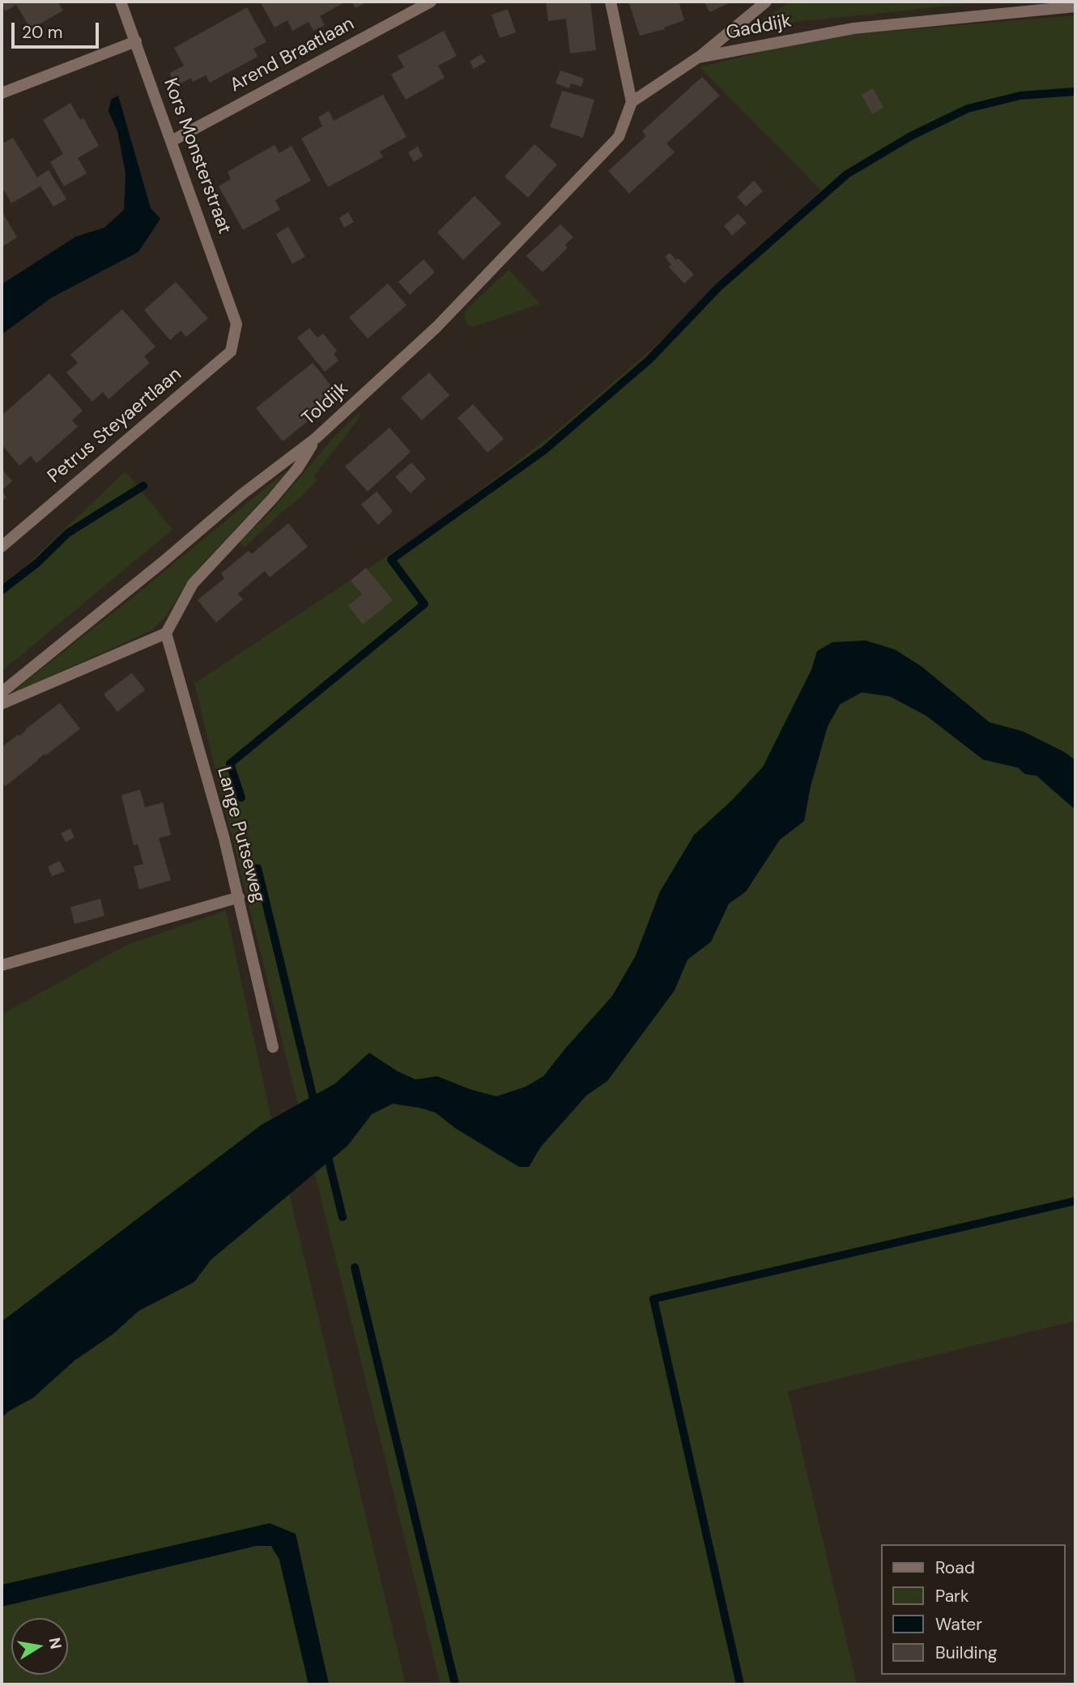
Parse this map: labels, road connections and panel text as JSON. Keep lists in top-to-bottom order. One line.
{"streets":{"street":["Gaddijk","Arend Braatlaan","Kors Monsterstraat","Toldijk","Petrus Steyaertlaan","Lange Putseweg"]},"crossings":[["Gaddijk","Toldijk"],["Arend Braatlaan","Kors Monsterstraat"],["Kors Monsterstraat","Petrus Steyaertlaan"]],"legend":["Road","Park","Water","Building"],"scale_bar":"20 m","north":"right"}
